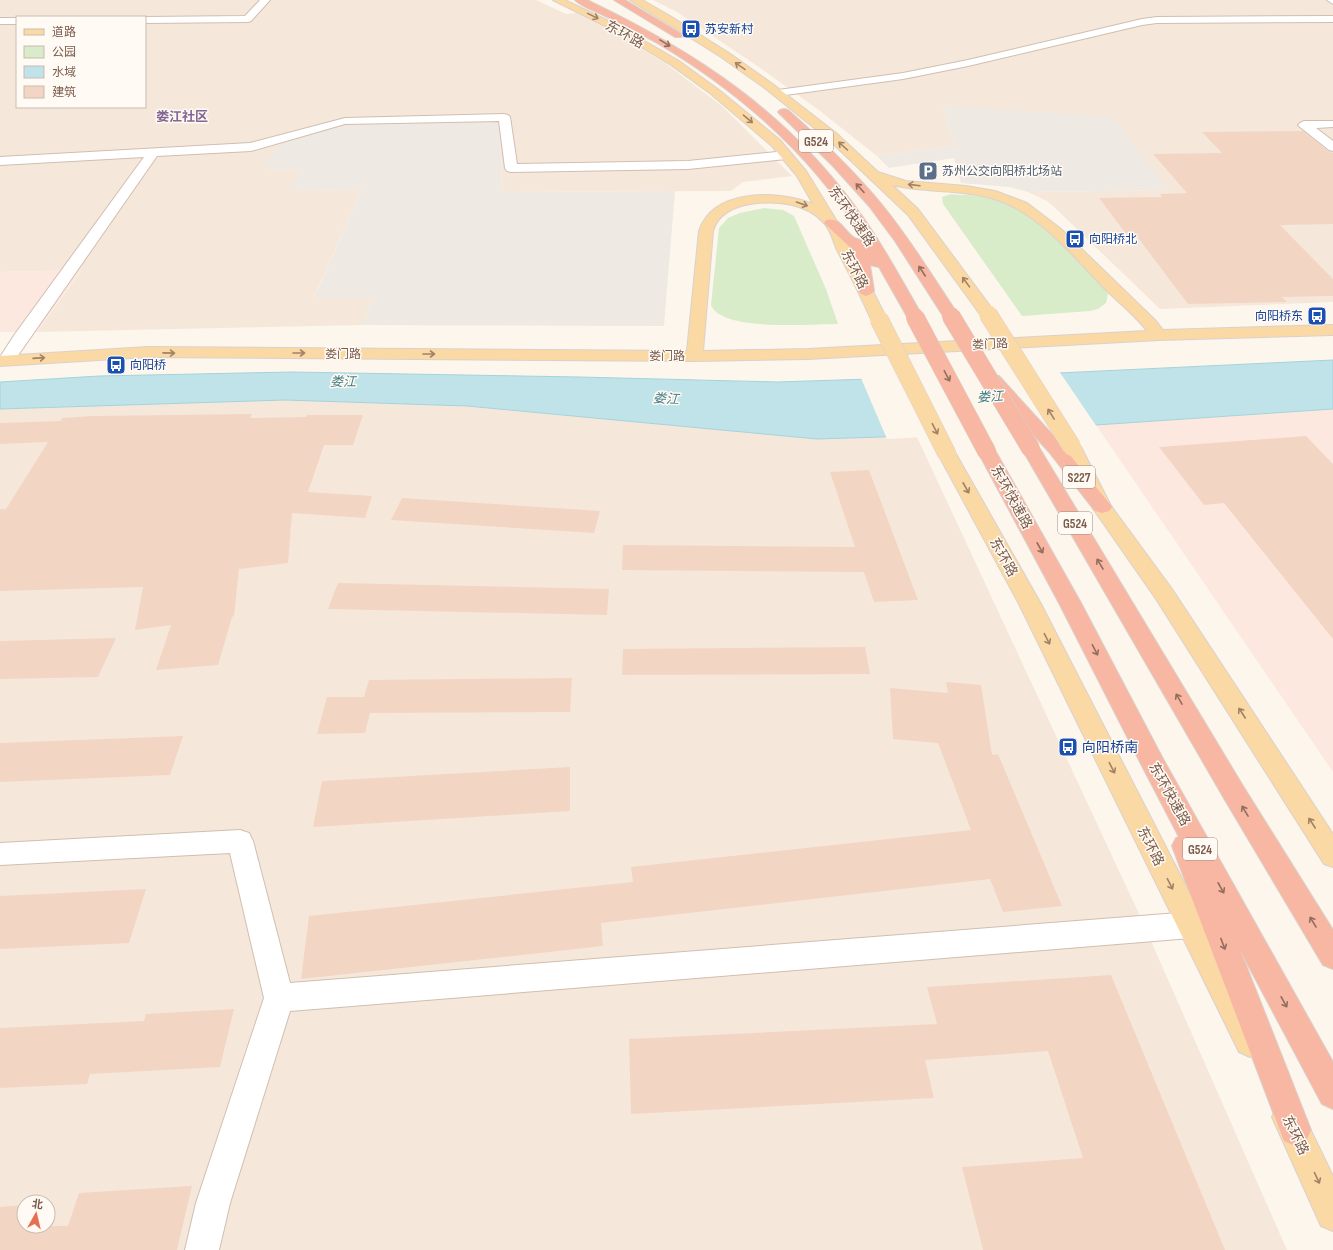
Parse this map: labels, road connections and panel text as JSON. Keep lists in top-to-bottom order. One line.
{"streets":{"highway":["G524","东环快速路","S227"],"main road":["东环路","娄门路"]},"districts":["娄江社区"],"water":["娄江"],"places":{"bus stop":["苏安新村","向阳桥北","向阳桥东","向阳桥","向阳桥南"],"parking":["苏州公交向阳桥北场站"]},"legend":["道路","公园","水域","建筑"],"north":"top"}
